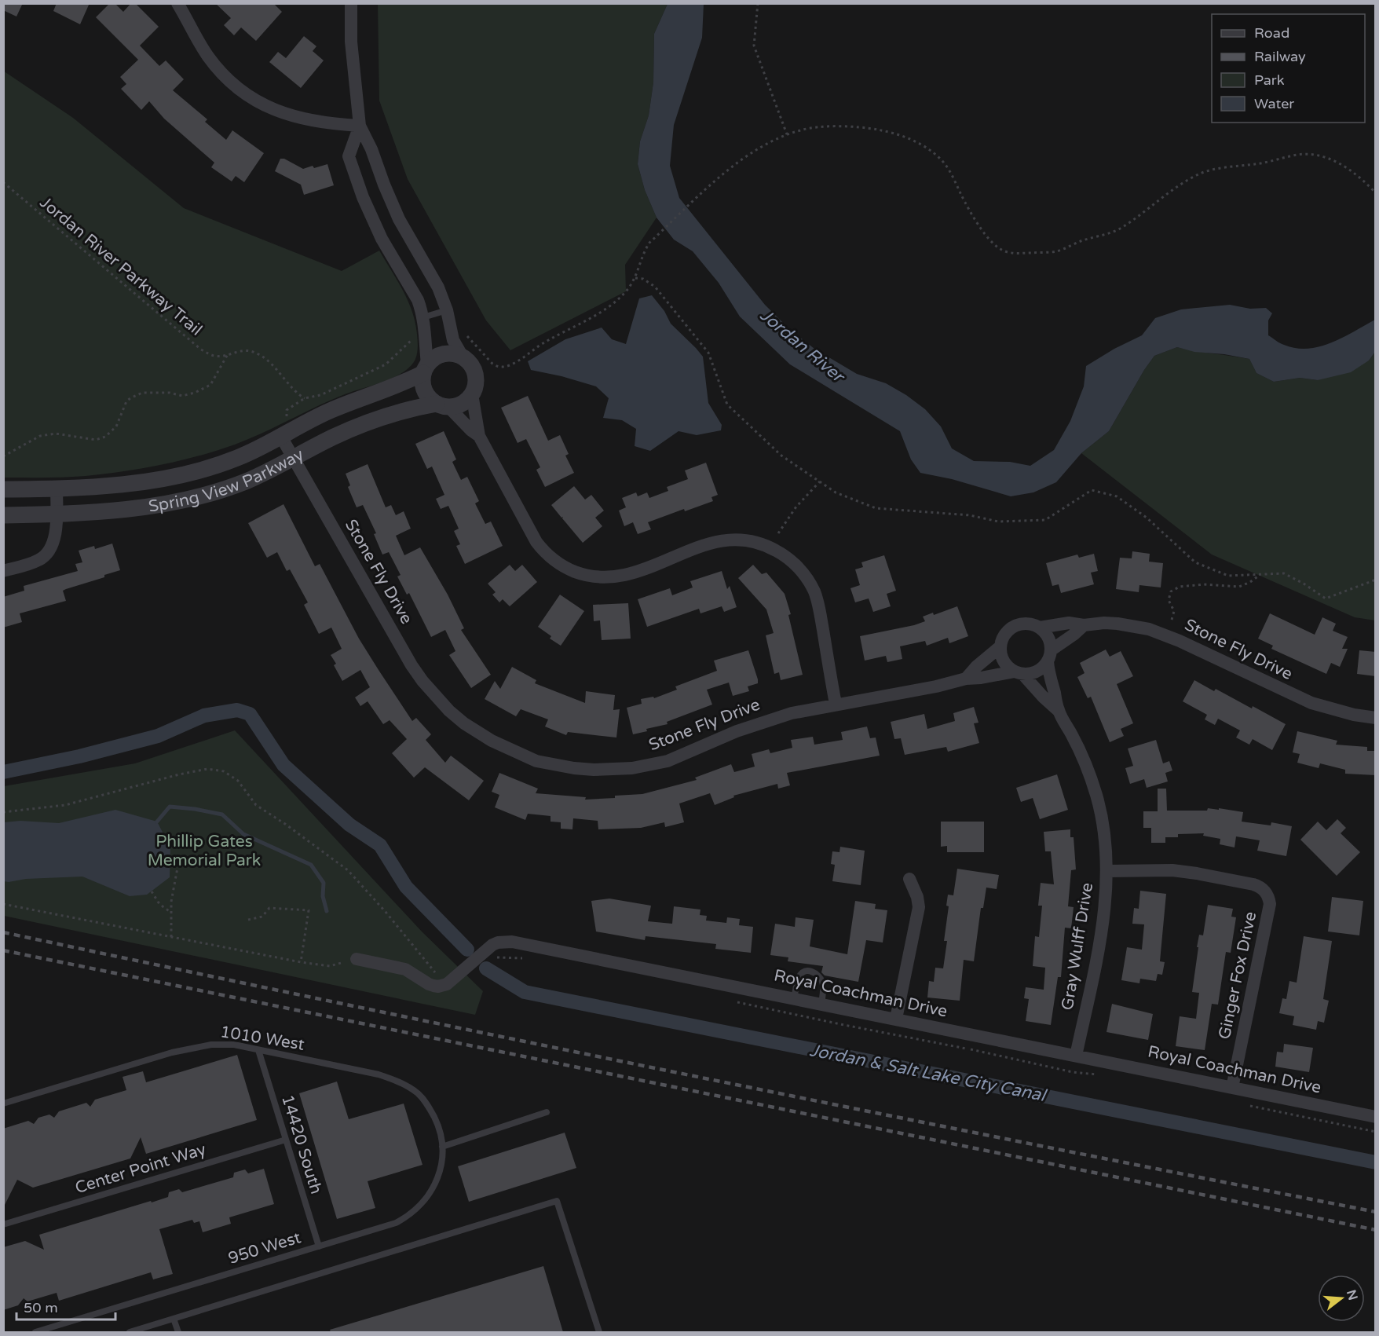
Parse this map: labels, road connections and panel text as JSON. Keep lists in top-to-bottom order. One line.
{"streets":{"street":["Spring View Parkway","Stone Fly Drive","Gray Wulff Drive","Ginger Fox Drive","Royal Coachman Drive"],"lane":["1010 West","14420 South","Center Point Way","950 West"],"path":["Jordan River Parkway Trail"]},"crossings":[["Spring View Parkway","Stone Fly Drive"],["Stone Fly Drive","Gray Wulff Drive"],["Gray Wulff Drive","Ginger Fox Drive"],["Gray Wulff Drive","Royal Coachman Drive"],["Ginger Fox Drive","Royal Coachman Drive"],["1010 West","14420 South"],["1010 West","950 West"],["14420 South","Center Point Way"],["14420 South","950 West"]],"water":["Jordan River","Jordan & Salt Lake City Canal"],"parks":["Phillip Gates Memorial Park"],"legend":["Road","Railway","Park","Water"],"scale_bar":"50 m","north":"right"}
